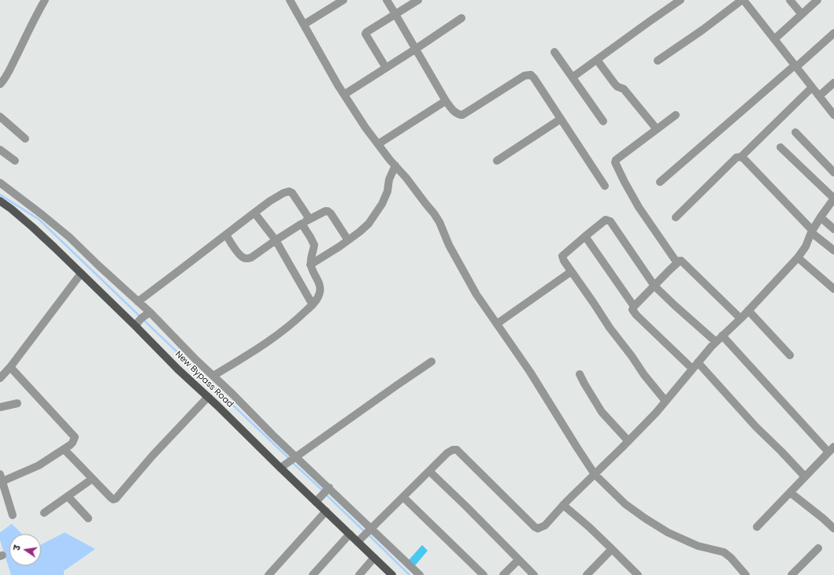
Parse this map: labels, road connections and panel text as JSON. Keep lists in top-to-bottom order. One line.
{"streets":{"main road":["New Bypass Road"]},"north":"left"}
